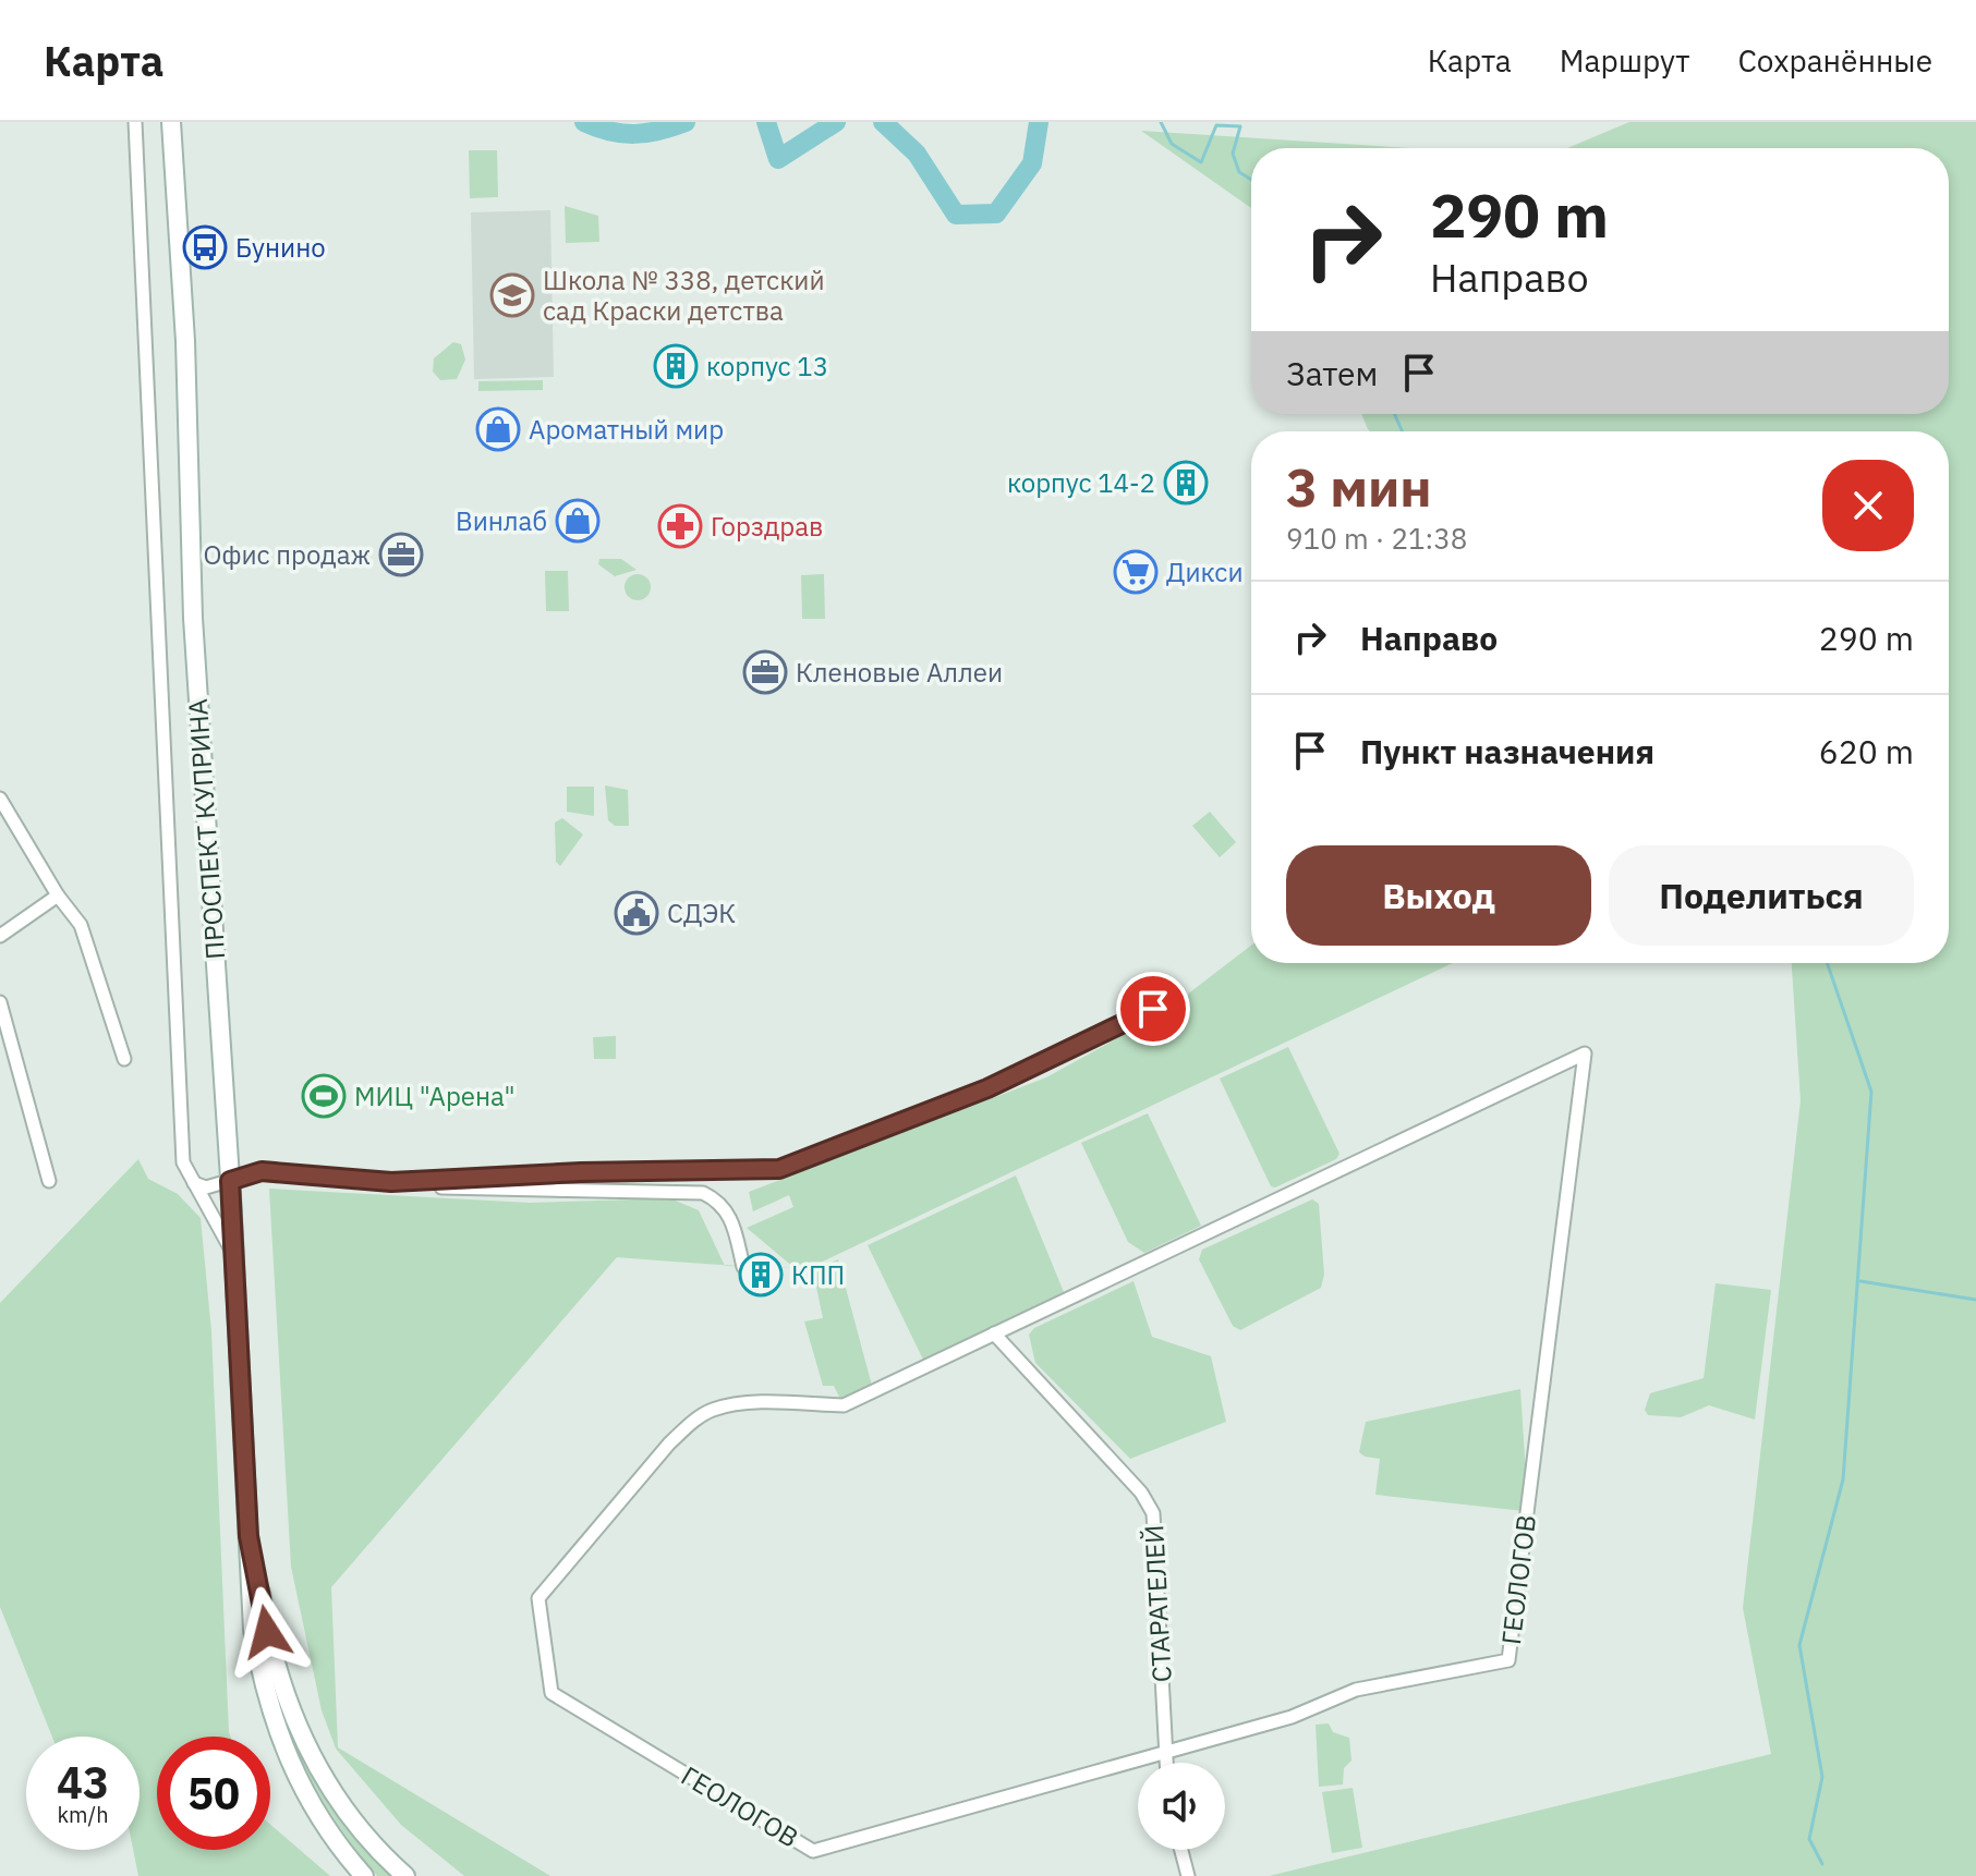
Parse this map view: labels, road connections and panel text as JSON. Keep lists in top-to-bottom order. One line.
{"streets":{"main road":["ПРОСПЕКТ КУПРИНА"],"street":["ГЕОЛОГОВ","СТАРАТЕЛЕЙ"]},"crossings":[["ГЕОЛОГОВ","СТАРАТЕЛЕЙ"]],"places":{"bus stop":["Бунино"],"school or university":["Школа № 338, детский сад Краски детства"],"building":["корпус 13","корпус 14-2","КПП"],"shop":["Ароматный мир","Винлаб"],"pharmacy":["Горздрав"],"office":["Офис продаж","Кленовые Аллеи"],"supermarket":["Дикси"],"public building":["СДЭК"],"sports":["МИЦ \"Арена\""]},"page":{"header":"Карта","nav":["Карта","Маршрут","Сохранённые"],"turn":["290 m","Направо"],"then":"Затем","heading":["3 мин","910 m · 21:38"],"list":[{"name":"Направо","value":"290 m"},{"name":"Пункт назначения","value":"620 m"}],"buttons":["Выход","Поделиться"],"speed":"43 km/h","limit":"50"}}
